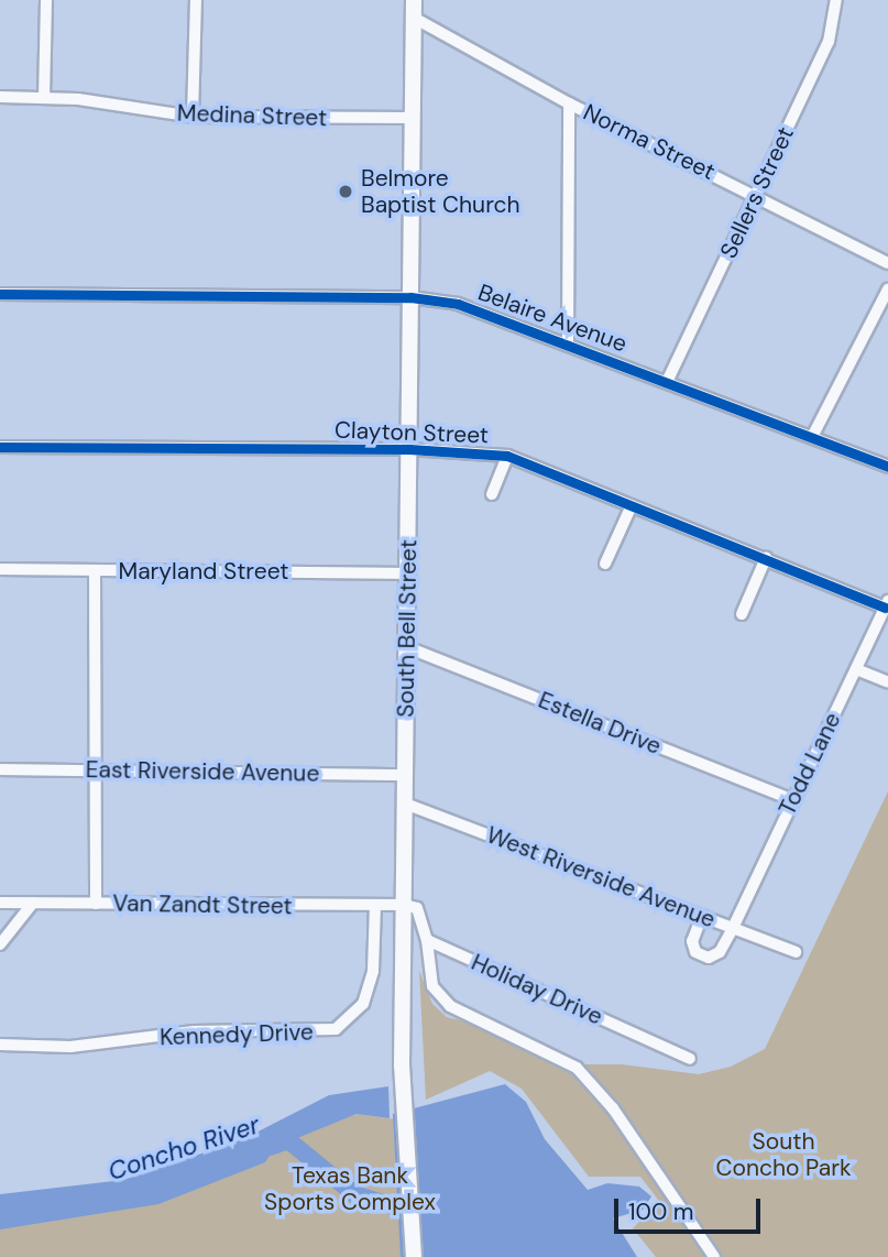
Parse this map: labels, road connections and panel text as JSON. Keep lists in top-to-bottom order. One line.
{"streets":{"main road":["South Bell Street"],"street":["Medina Street","Norma Street","Sellers Street","Belaire Avenue","Clayton Street","Maryland Street","Estella Drive","Todd Lane","East Riverside Avenue","West Riverside Avenue","Van Zandt Street","Holiday Drive","Kennedy Drive"]},"crossings":[["Medina Street","South Bell Street"],["Norma Street","Sellers Street"],["Norma Street","South Bell Street"],["Sellers Street","Belaire Avenue"],["Belaire Avenue","South Bell Street"],["Clayton Street","South Bell Street"],["Clayton Street","Todd Lane"],["Maryland Street","South Bell Street"],["South Bell Street","Estella Drive"],["South Bell Street","East Riverside Avenue"],["South Bell Street","West Riverside Avenue"],["South Bell Street","Van Zandt Street"],["Estella Drive","Todd Lane"],["Todd Lane","West Riverside Avenue"],["Van Zandt Street","Kennedy Drive"]],"water":["Concho River"],"parks":["South Concho Park","Texas Bank Sports Complex"],"places":["Belmore Baptist Church"],"scale_bar":"100 m"}
